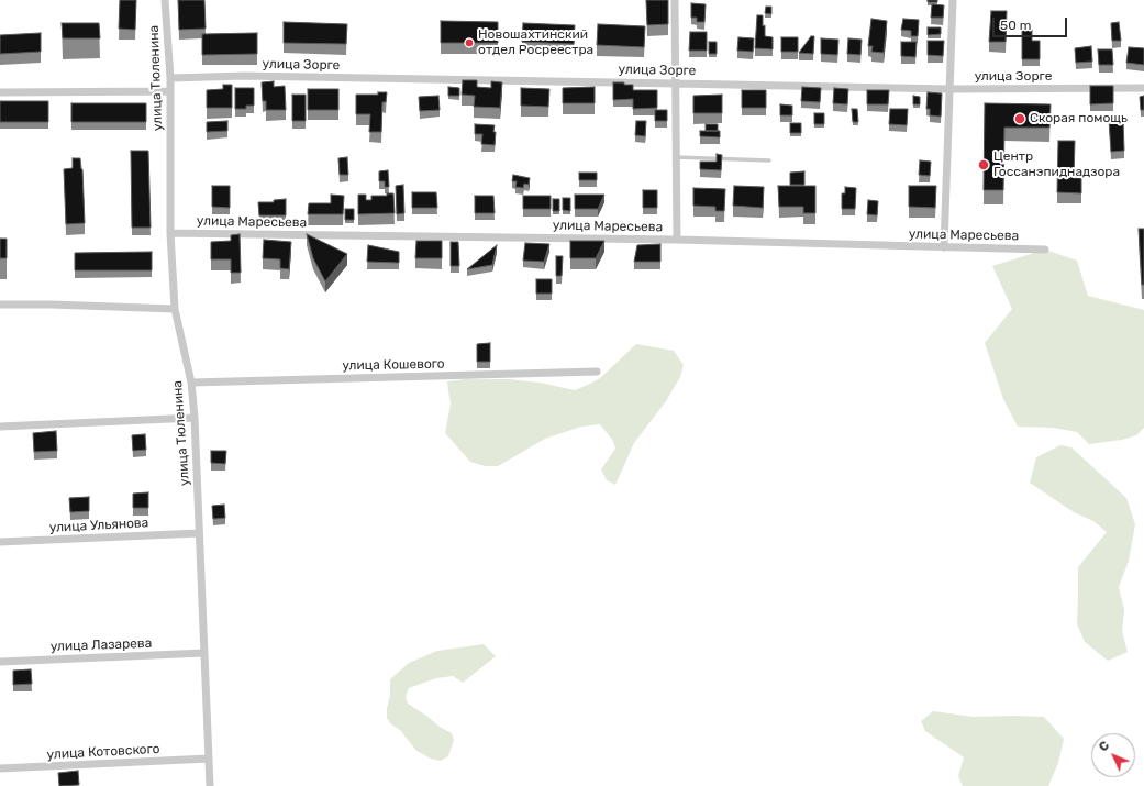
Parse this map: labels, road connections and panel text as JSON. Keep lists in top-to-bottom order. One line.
{"streets":{"street":["улица Зорге","улица Тюленина","улица Маресьева","улица Кошевого","улица Ульянова","улица Лазарева","улица Котовского"]},"crossings":[["улица Зорге","улица Тюленина"],["улица Тюленина","улица Маресьева"],["улица Тюленина","улица Кошевого"],["улица Тюленина","улица Ульянова"],["улица Тюленина","улица Лазарева"],["улица Тюленина","улица Котовского"]],"places":["Новошахтинский отдел Росреестра","Скорая помощь","Центр Госсанэпиднадзора"],"scale_bar":"50 m","north":"top left"}
